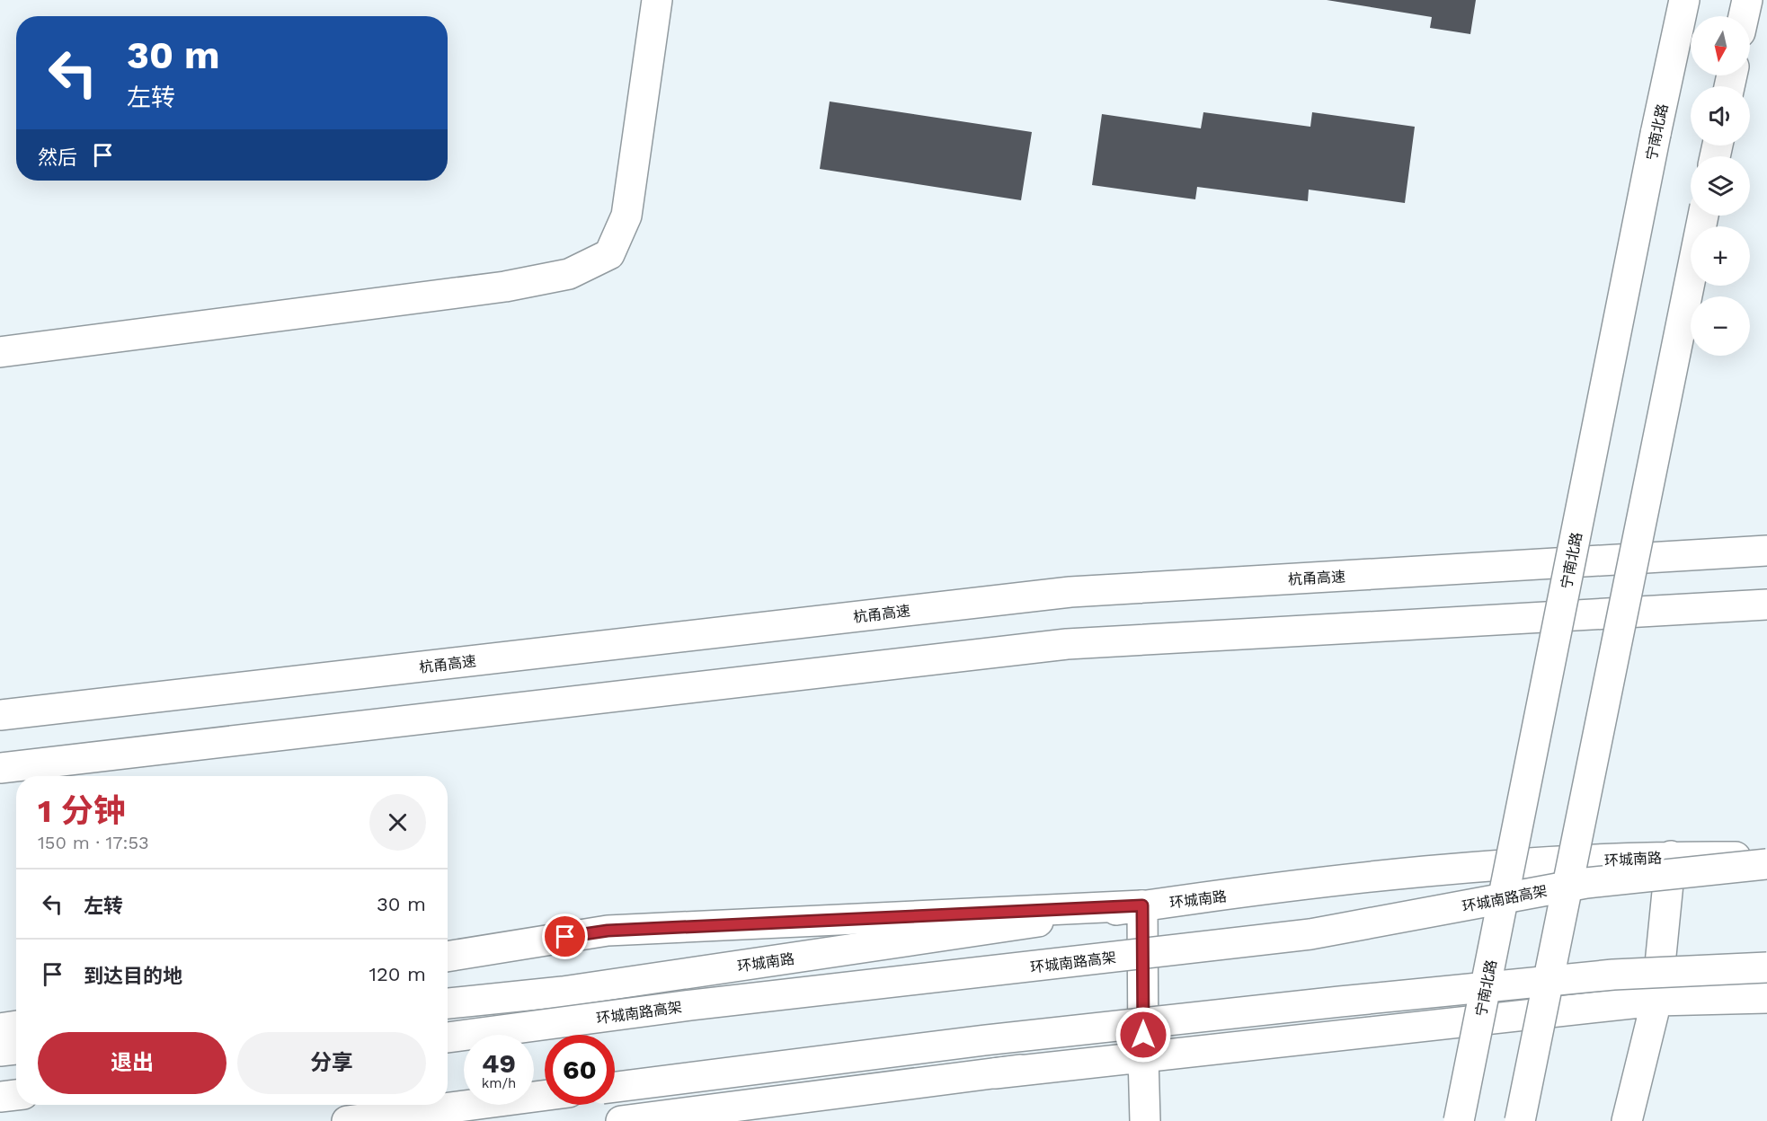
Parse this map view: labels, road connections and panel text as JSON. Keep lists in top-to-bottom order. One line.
{"streets":{"main road":["宁南北路","杭甬高速","环城南路","环城南路高架"]},"north":"bottom","page":{"map_buttons":["+","−"],"turn":["30 m","左转"],"then":"然后","heading":["1 分钟","150 m · 17:53"],"list":[{"name":"左转","value":"30 m"},{"name":"到达目的地","value":"120 m"}],"buttons":["退出","分享"],"speed":"49 km/h","limit":"60"}}
